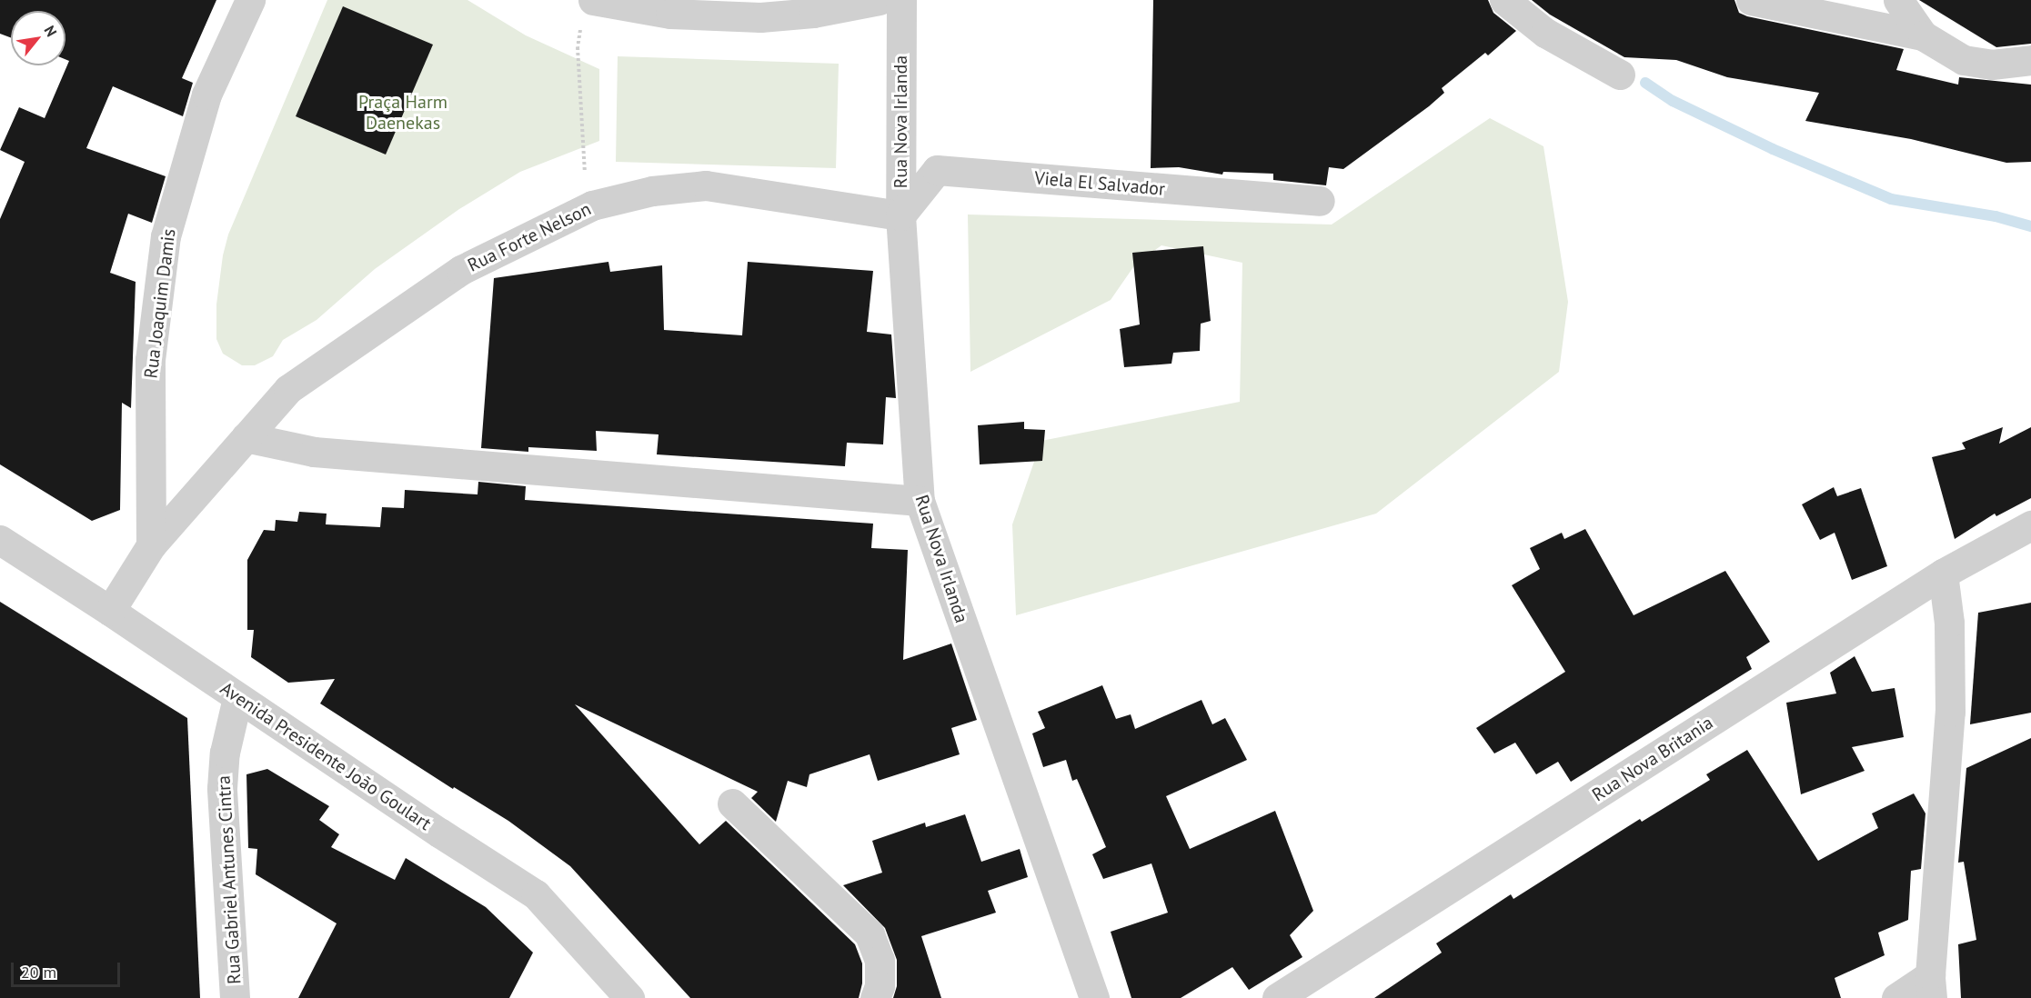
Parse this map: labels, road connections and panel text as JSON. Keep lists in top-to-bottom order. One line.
{"streets":{"street":["Rua Nova Irlanda","Viela El Salvador","Rua Forte Nelson","Rua Joaquim Damis","Avenida Presidente João Goulart","Rua Nova Britania","Rua Gabriel Antunes Cintra"]},"crossings":[["Rua Nova Irlanda","Viela El Salvador"],["Rua Nova Irlanda","Rua Forte Nelson"],["Viela El Salvador","Rua Forte Nelson"],["Rua Forte Nelson","Rua Joaquim Damis"],["Avenida Presidente João Goulart","Rua Gabriel Antunes Cintra"]],"parks":["Praça Harm Daenekas"],"scale_bar":"20 m","north":"top right"}
